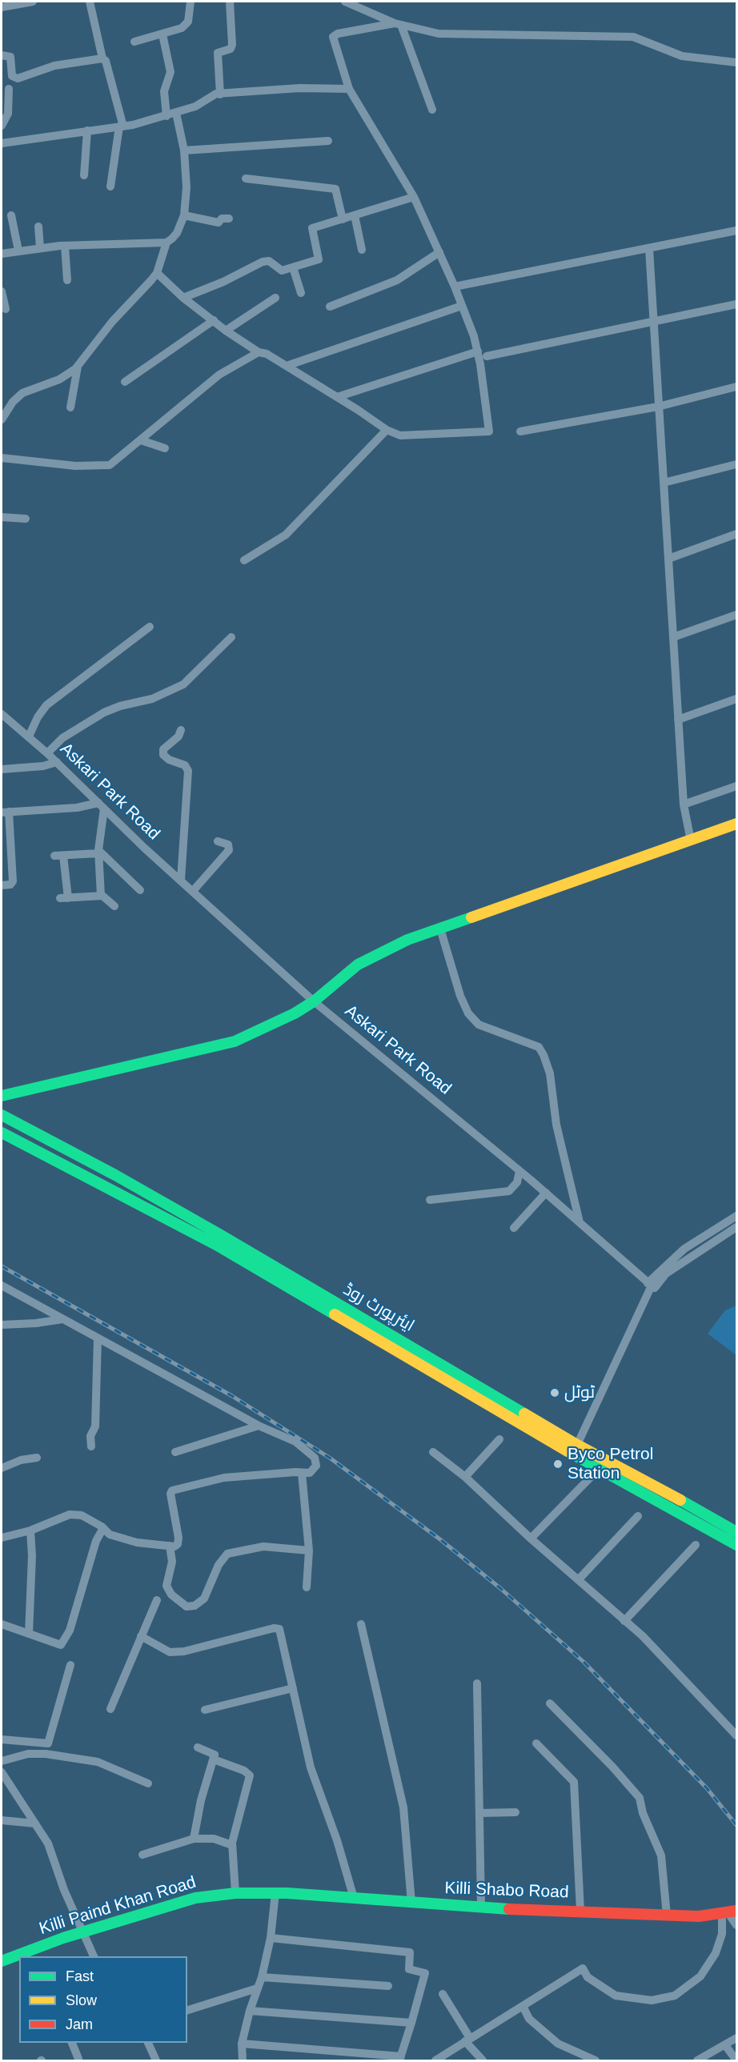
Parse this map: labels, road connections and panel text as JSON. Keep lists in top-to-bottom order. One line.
{"streets":{"main road":["ایئرپورٹ روڈ","Killi Shabo Road","Killi Paind Khan Road"],"street":["Askari Park Road"]},"crossings":[["Killi Shabo Road","Killi Paind Khan Road"]],"places":["ٹوٹل","Byco Petrol Station"],"legend":["Fast","Slow","Jam"]}
